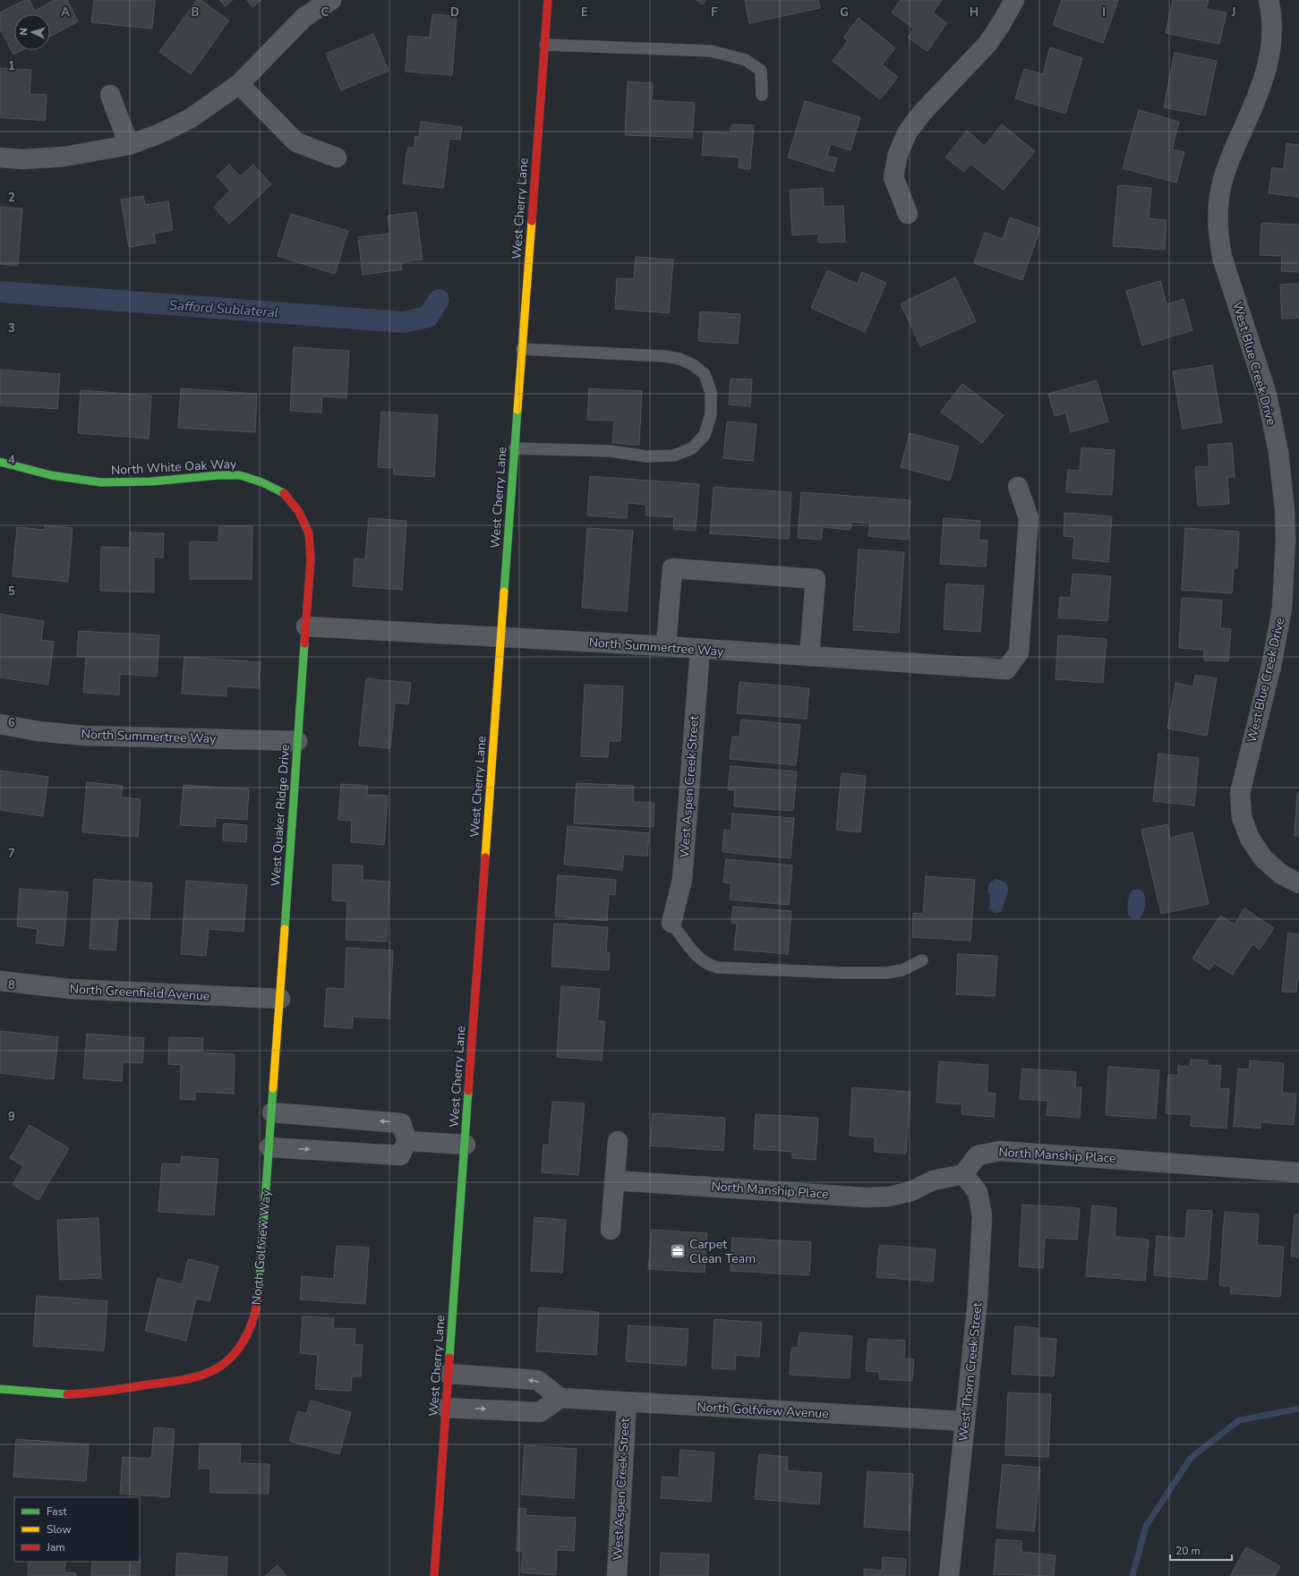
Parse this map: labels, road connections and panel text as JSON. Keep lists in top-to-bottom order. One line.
{"streets":{"main road":["West Cherry Lane","North White Oak Way","West Quaker Ridge Drive","North Golfview Way"],"street":["West Blue Creek Drive","North Summertree Way","West Aspen Creek Street","North Greenfield Avenue","North Manship Place","West Thorn Creek Street","North Golfview Avenue"]},"crossings":[["West Cherry Lane","North Summertree Way"],["North White Oak Way","West Quaker Ridge Drive"],["North Summertree Way","West Aspen Creek Street"],["North Summertree Way","West Quaker Ridge Drive"],["West Aspen Creek Street","North Golfview Avenue"],["West Quaker Ridge Drive","North Greenfield Avenue"],["West Quaker Ridge Drive","North Golfview Way"],["North Manship Place","West Thorn Creek Street"],["West Thorn Creek Street","North Golfview Avenue"]],"water":["Safford Sublateral"],"places":{"office":["Carpet Clean Team"]},"legend":["Fast","Slow","Jam"],"scale_bar":"20 m","north":"left","grid":{"columns":["A","B","C","D","E","F","G","H","I","J"],"rows":["1","2","3","4","5","6","7","8","9"]}}
